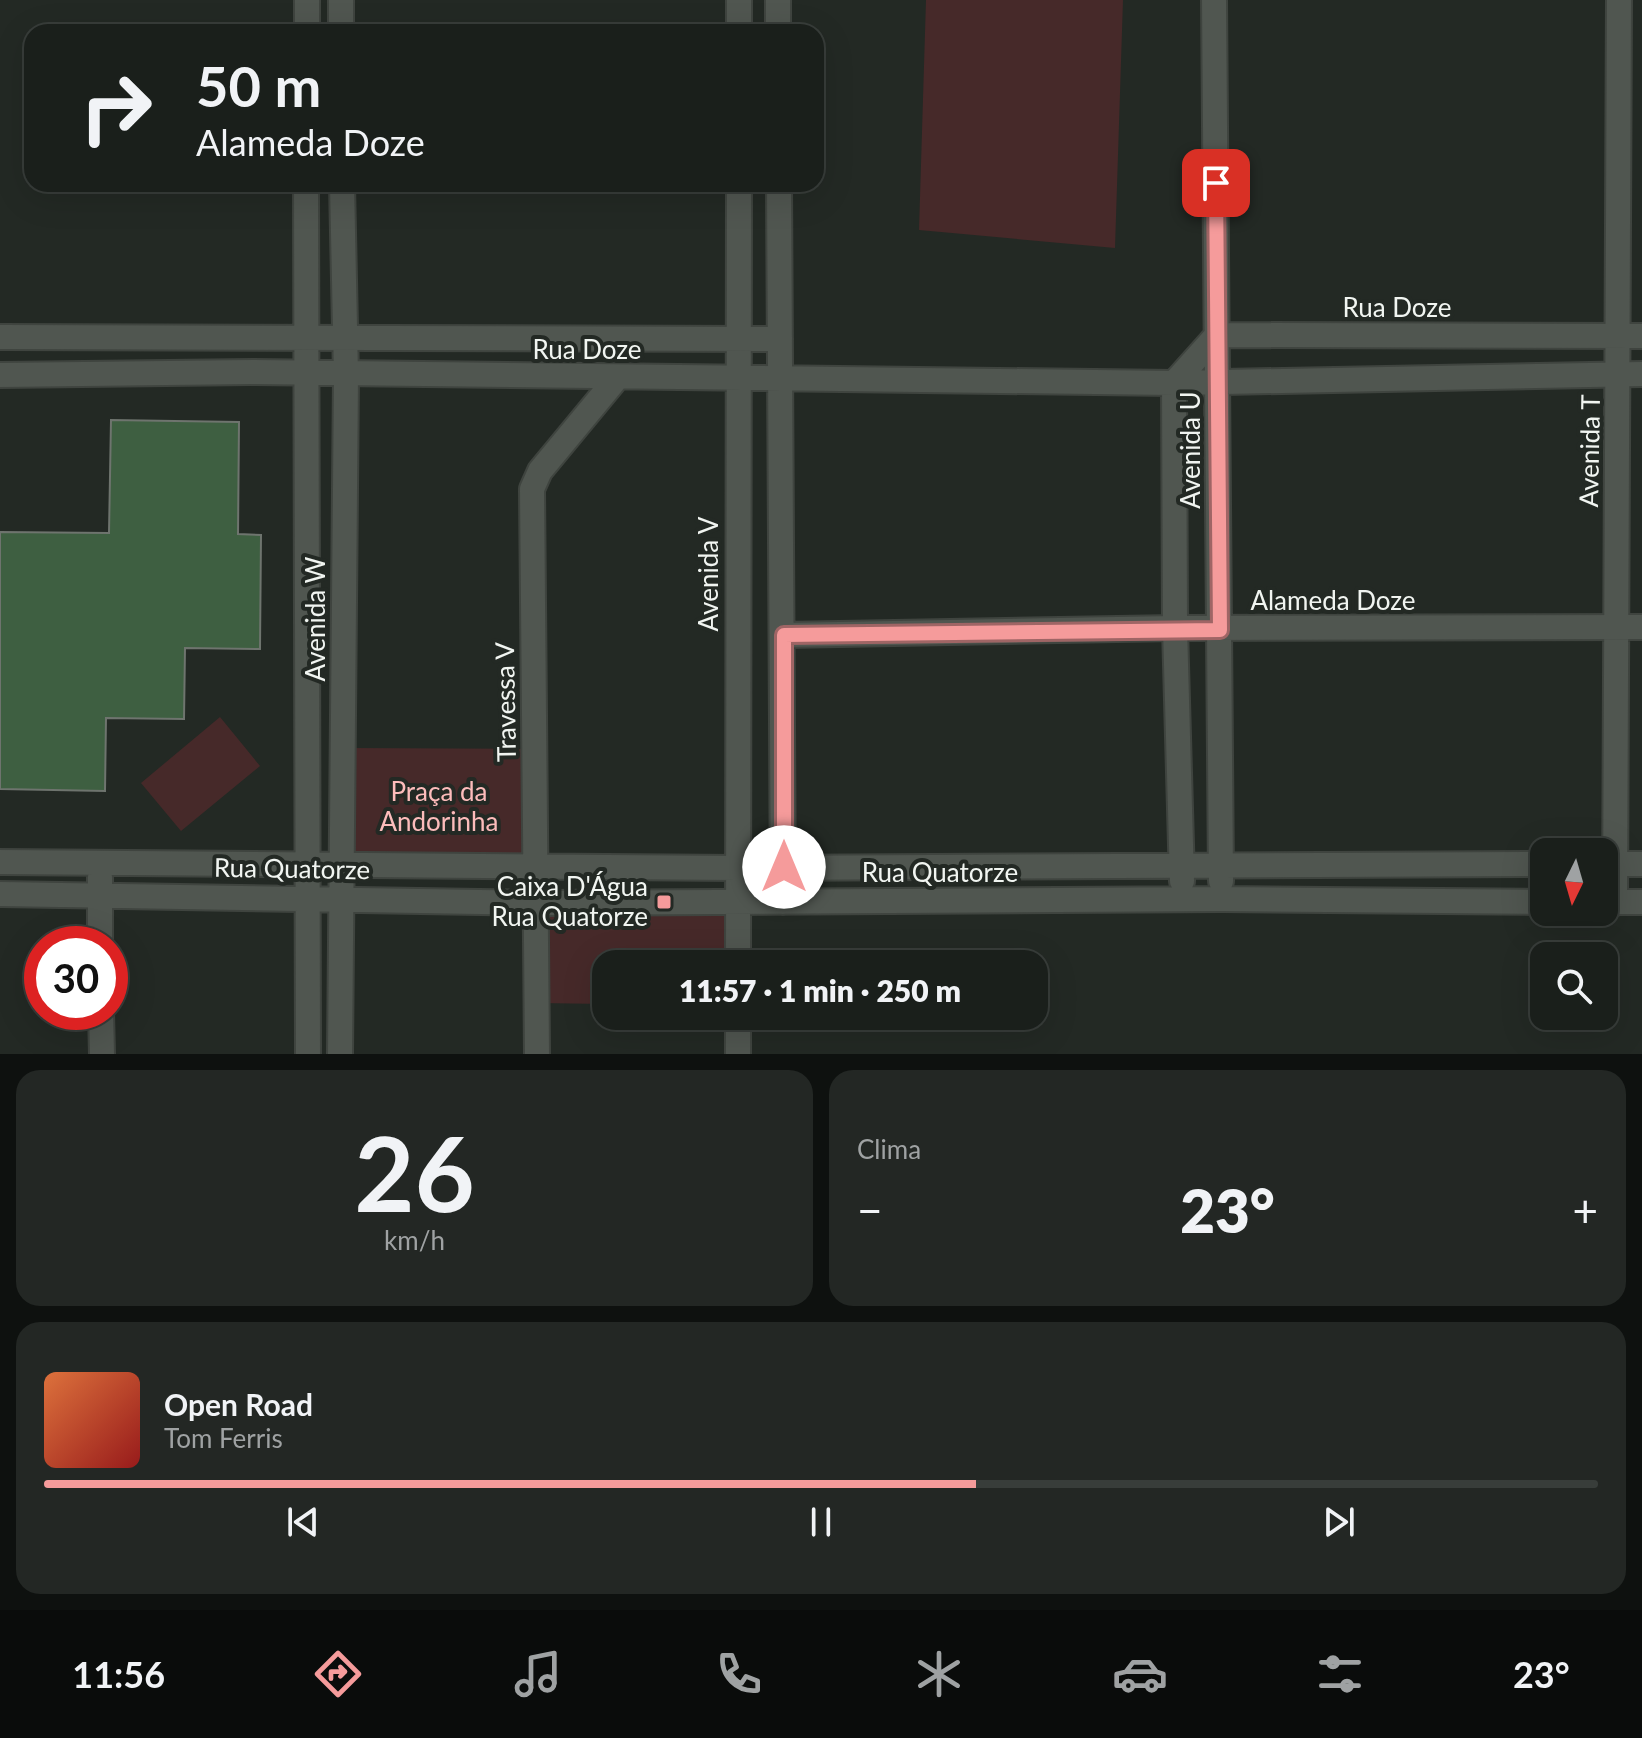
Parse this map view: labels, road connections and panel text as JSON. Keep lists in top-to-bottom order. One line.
{"streets":{"street":["Rua Doze","Avenida U","Avenida T","Avenida V","Alameda Doze","Avenida W","Travessa V","Rua Quatorze"]},"crossings":[["Rua Doze","Avenida U"],["Rua Doze","Avenida T"],["Rua Doze","Avenida V"],["Rua Doze","Avenida W"],["Rua Doze","Travessa V"],["Avenida U","Alameda Doze"],["Avenida U","Rua Quatorze"],["Avenida T","Alameda Doze"],["Avenida V","Rua Quatorze"],["Avenida W","Rua Quatorze"],["Travessa V","Rua Quatorze"]],"parks":["Praça da Andorinha"],"places":{"transit":["Caixa D'Água Rua Quatorze"]},"north":"bottom","page":{"turn":["50 m","Alameda Doze"],"limit":"30","trip":"11:57 · 1 min · 250 m","tile":[["26","km/h"],"Clima"],"heat":["−","23°","+"],"song":["Open Road","Tom Ferris"],"tabs":["11:56","23°"]}}
